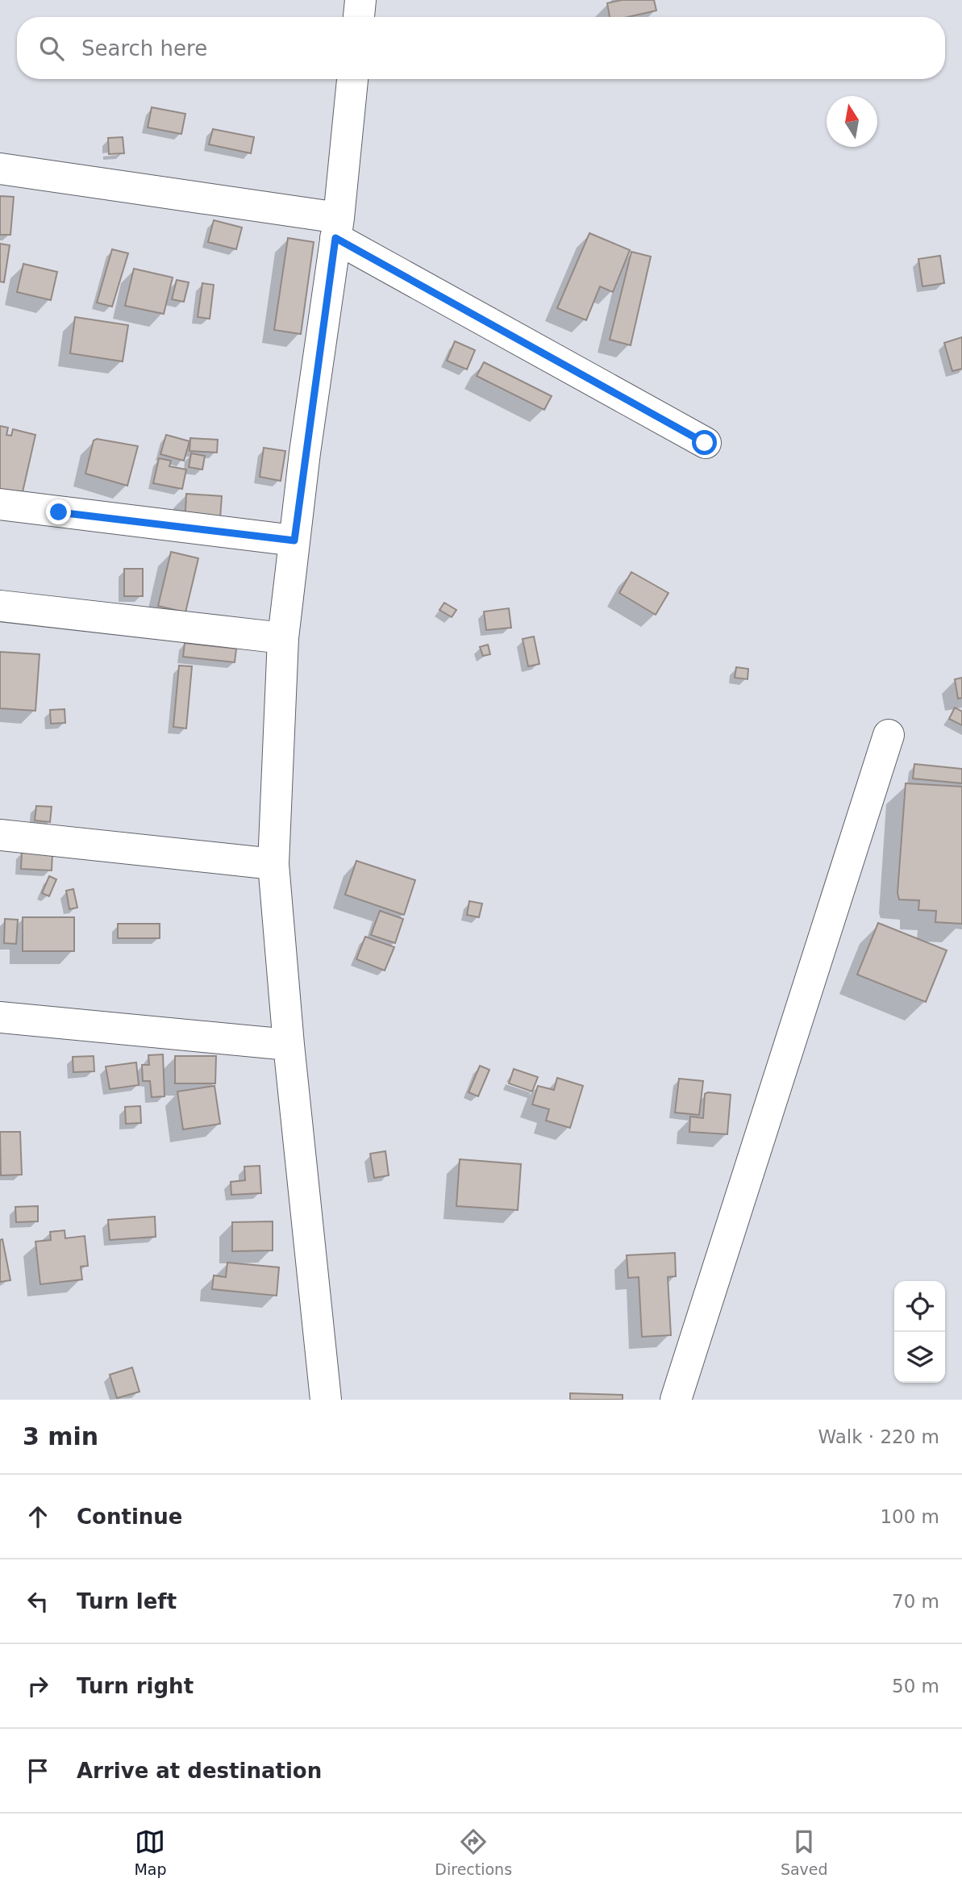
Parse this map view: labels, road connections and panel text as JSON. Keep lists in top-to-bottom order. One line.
{"north":"top","page":{"search":"Search here","heading":["3 min","Walk · 220 m"],"list":[["Continue","100 m"],["Turn left","70 m"],["Turn right","50 m"],"Arrive at destination"],"nav":["Map","Directions","Saved"]}}
